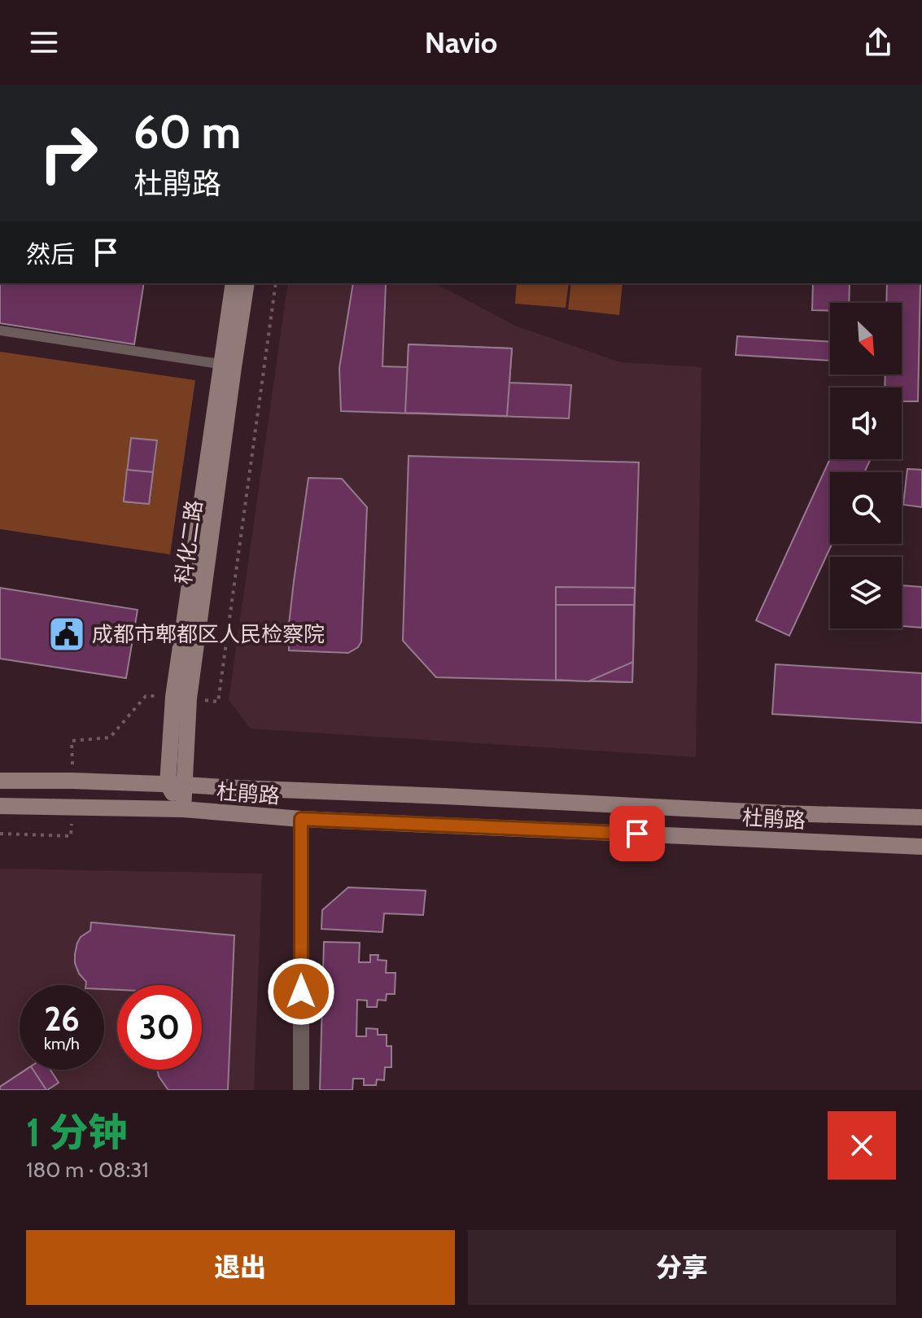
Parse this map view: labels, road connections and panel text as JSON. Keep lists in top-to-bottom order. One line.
{"streets":{"main road":["科化二路","杜鹃路"]},"crossings":[["科化二路","杜鹃路"]],"places":{"public building":["成都市郫都区人民检察院"]},"north":"bottom right","page":{"header":"Navio","turn":["60 m","杜鹃路"],"then":"然后","speed":"26 km/h","limit":"30","heading":["1 分钟","180 m · 08:31"],"buttons":["退出","分享"]}}
